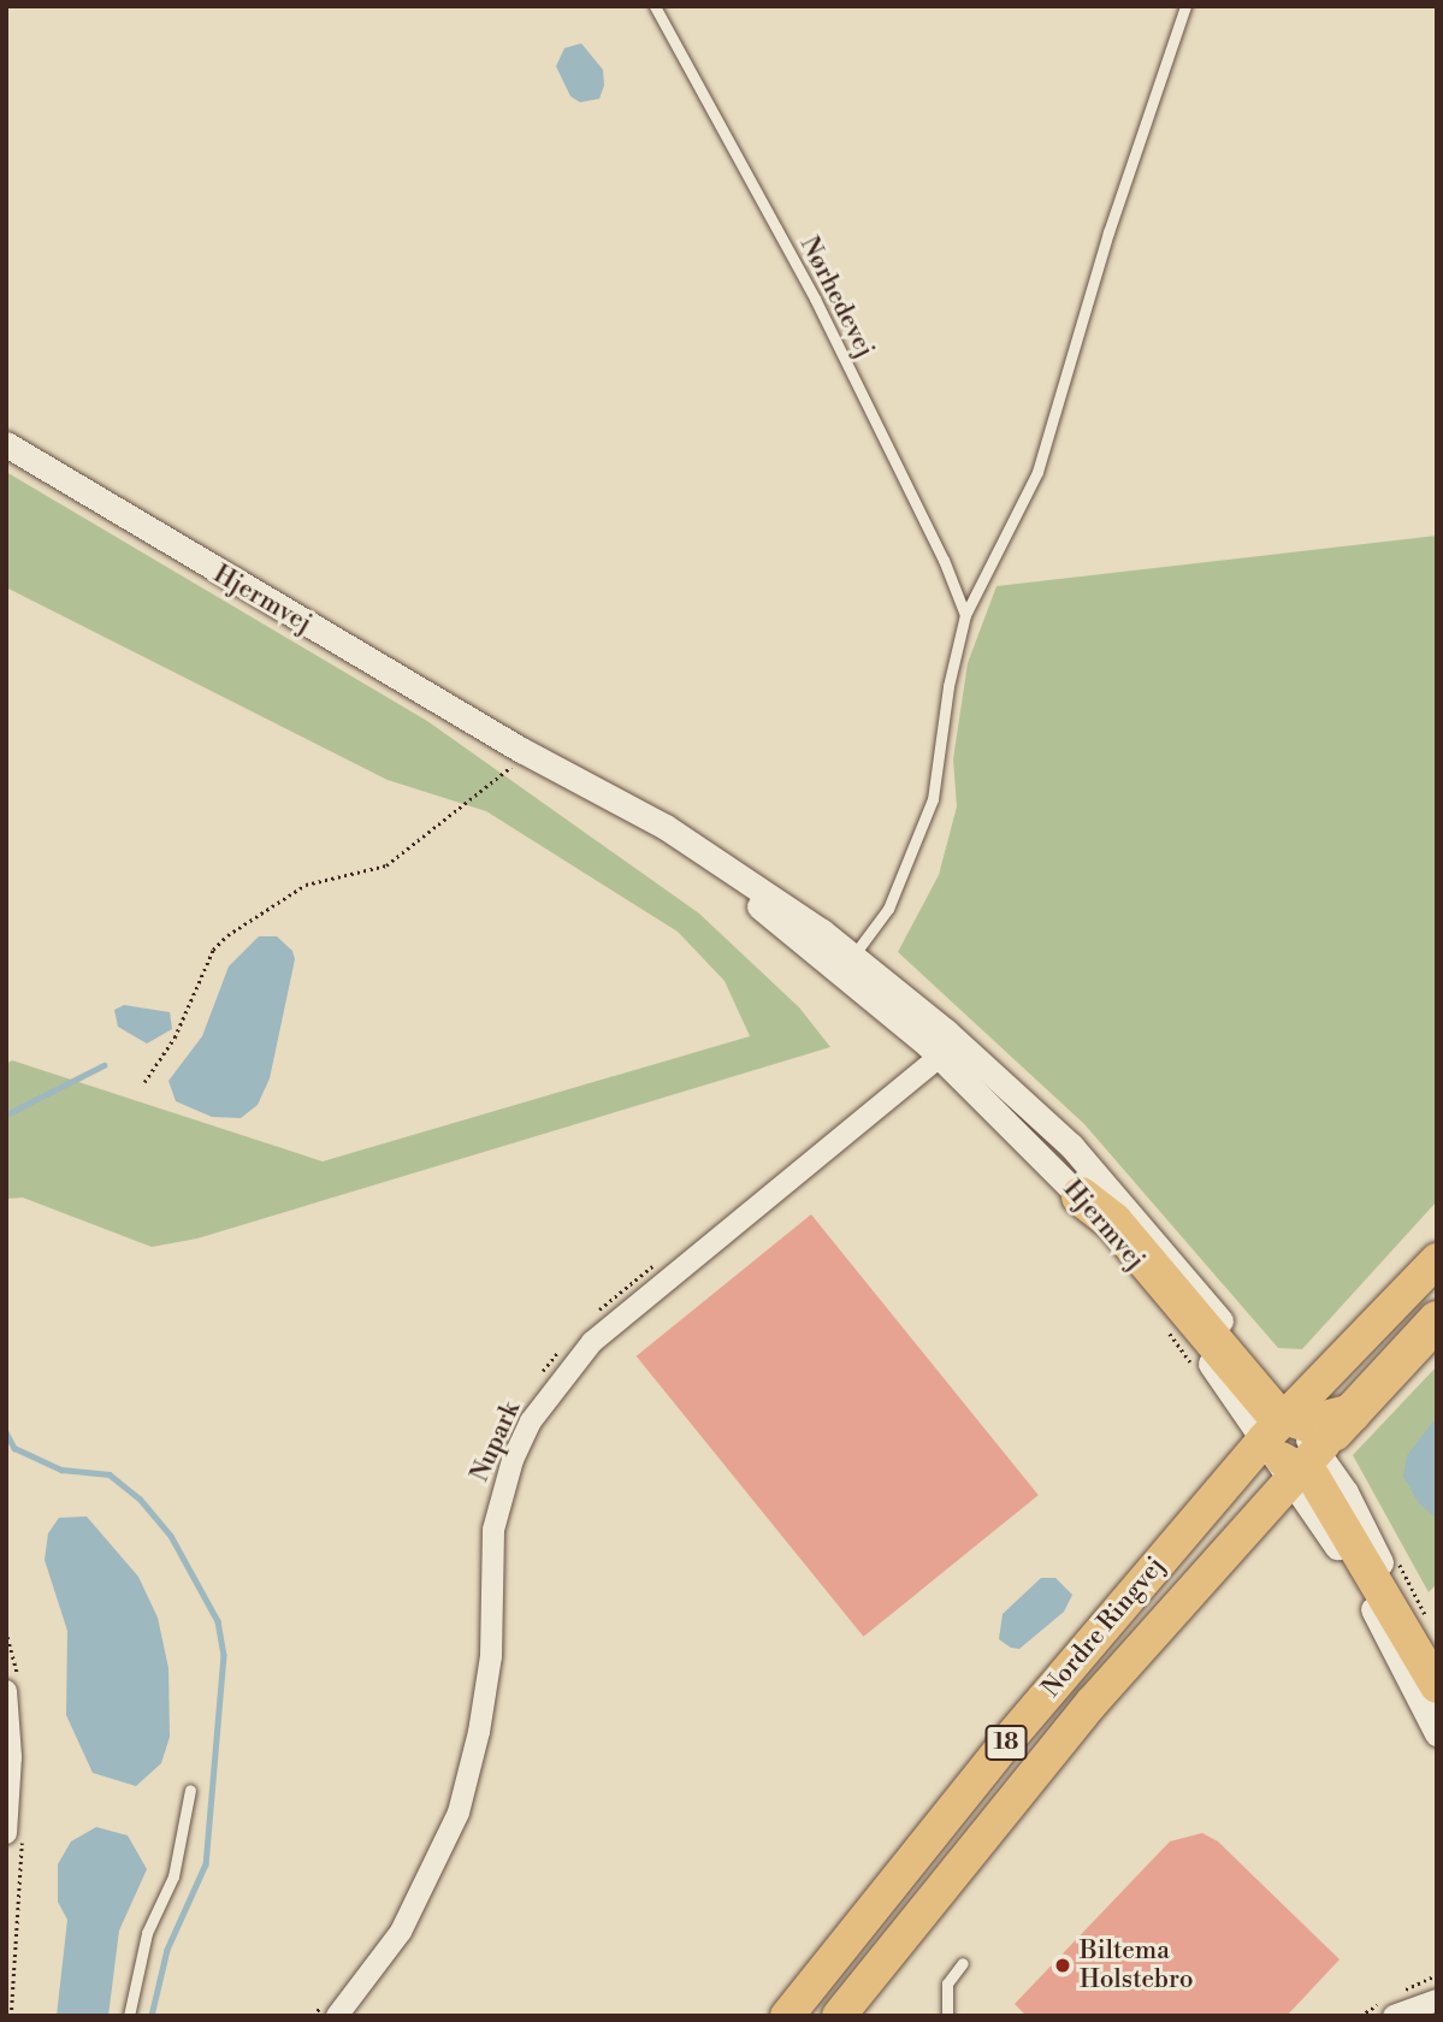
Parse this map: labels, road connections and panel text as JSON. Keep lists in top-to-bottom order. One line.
{"streets":{"highway":["18"],"main road":["Nordre Ringvej"],"street":["Hjermvej","Nupark"],"lane":["Nørhedevej"]},"crossings":[["Hjermvej","Nupark"],["Hjermvej","Nordre Ringvej"],["Hjermvej","18"],["Nordre Ringvej","18"]],"places":["Biltema Holstebro"]}
